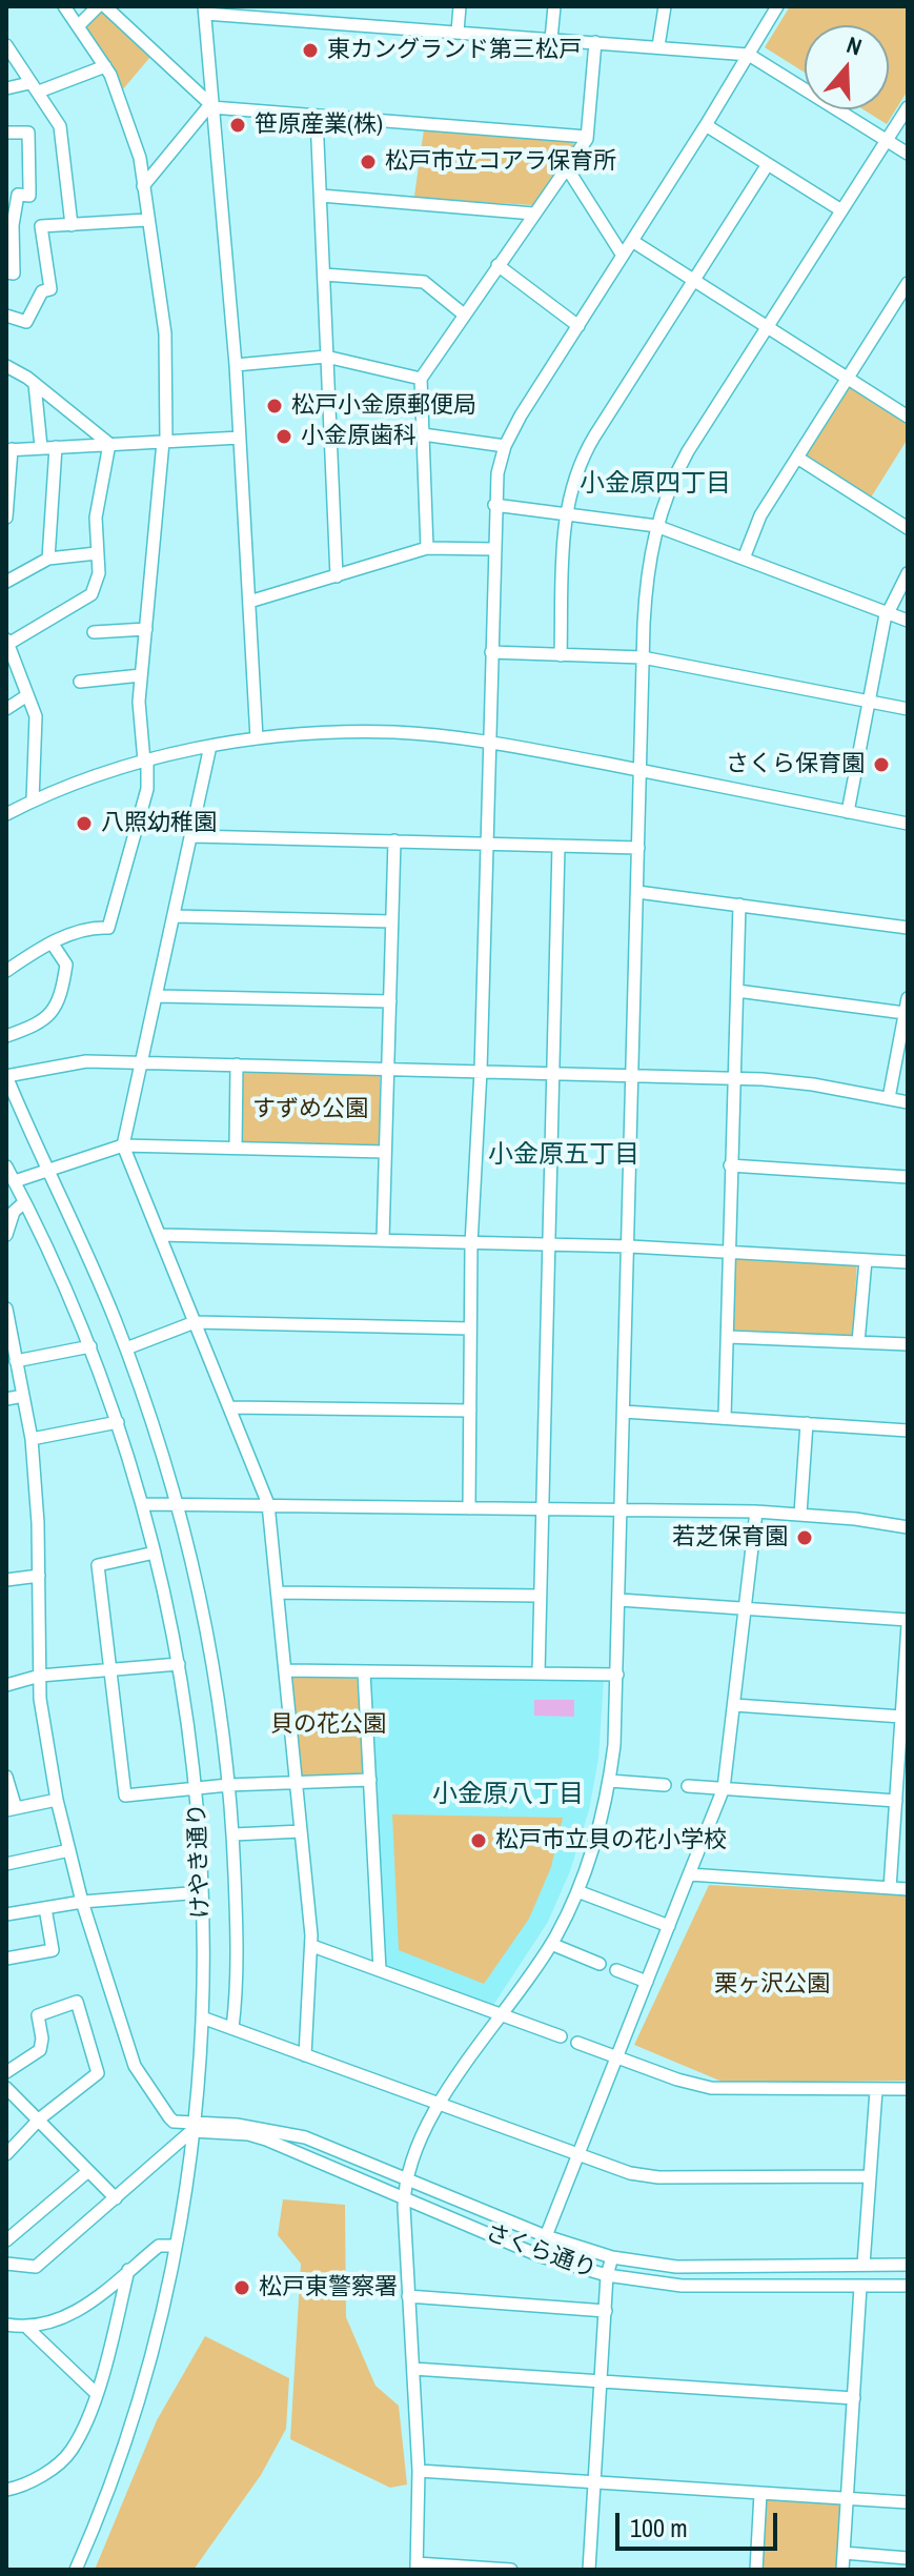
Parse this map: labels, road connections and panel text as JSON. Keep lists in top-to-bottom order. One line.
{"streets":{"street":["けやき通り","さくら通り"]},"crossings":[["けやき通り","さくら通り"]],"districts":["小金原四丁目","小金原五丁目","小金原八丁目"],"parks":["すずめ公園","貝の花公園","栗ヶ沢公園"],"places":["東カングランド第三松戸","笹原産業(株)","松戸市立コアラ保育所","松戸小金原郵便局","小金原歯科","さくら保育園","八照幼稚園","若芝保育園","松戸市立貝の花小学校","松戸東警察署"],"scale_bar":"100 m","north":"top"}
